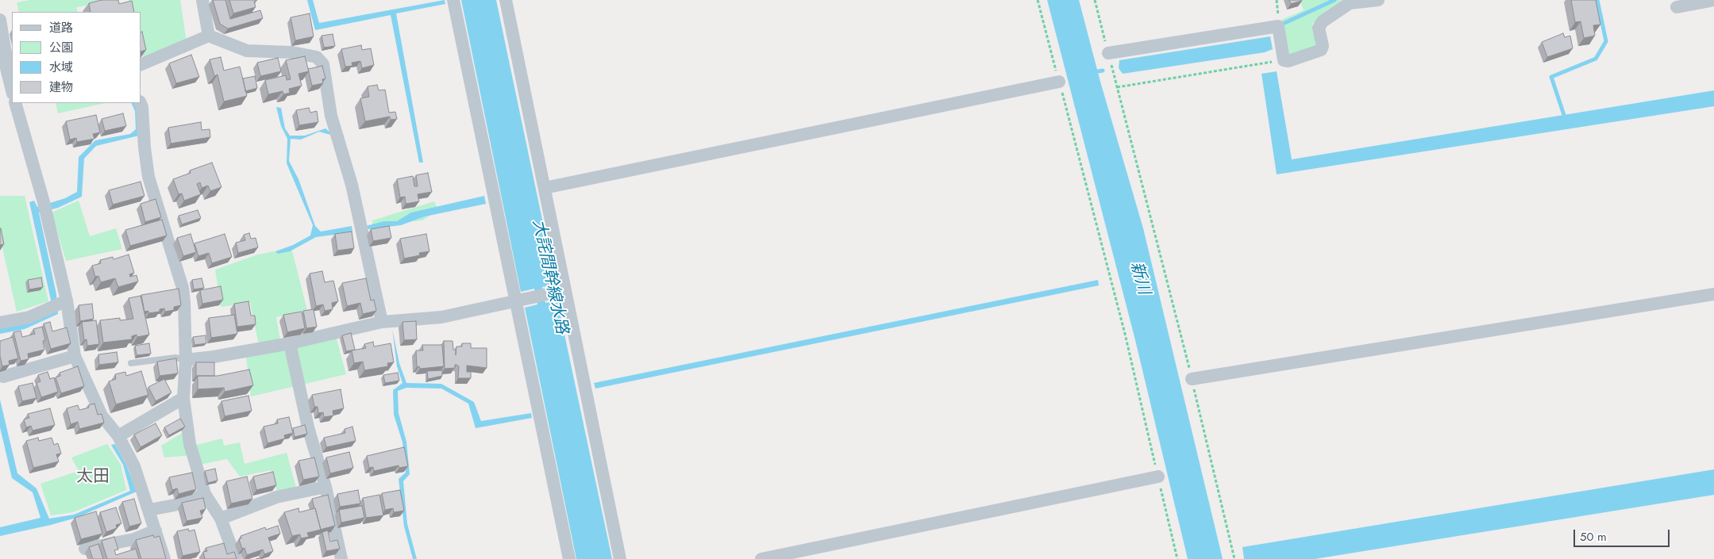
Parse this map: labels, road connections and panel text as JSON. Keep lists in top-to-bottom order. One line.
{"districts":["太田"],"water":["大詫間幹線水路","新川"],"legend":["道路","公園","水域","建物"],"scale_bar":"50 m"}
